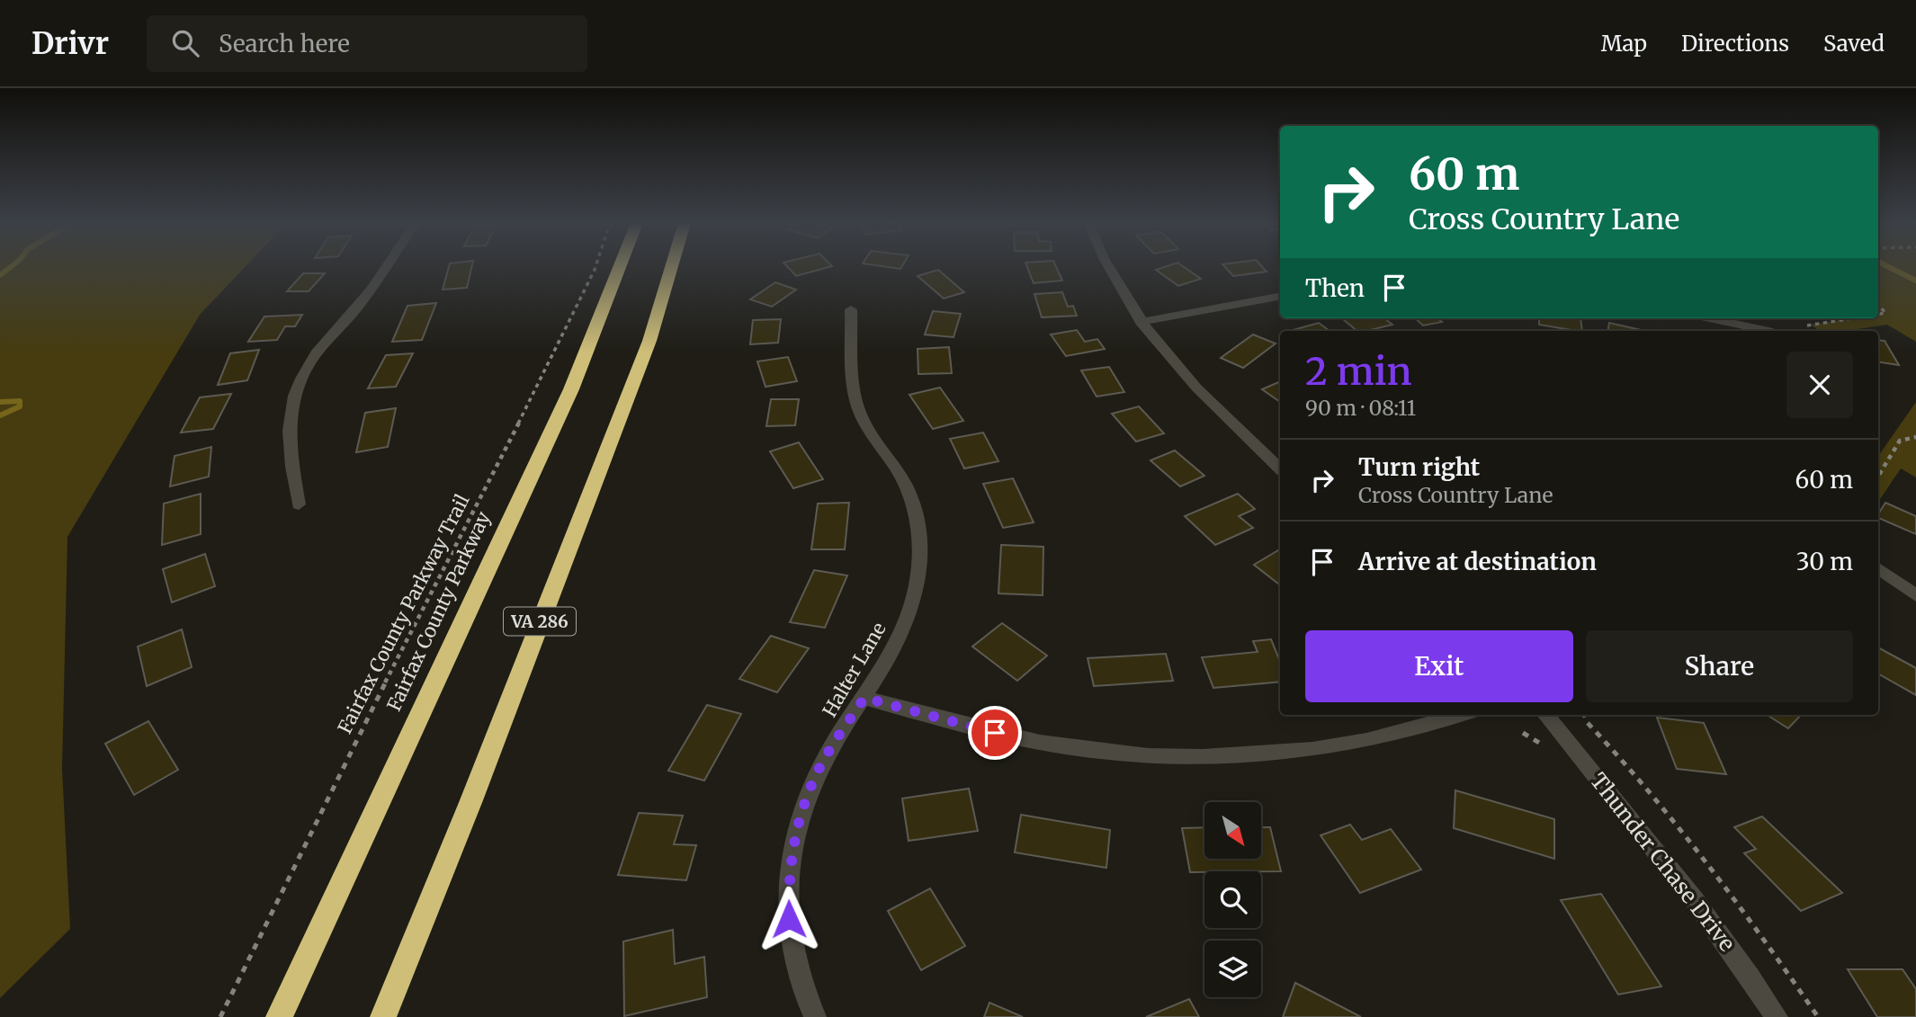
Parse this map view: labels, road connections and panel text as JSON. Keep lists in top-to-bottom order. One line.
{"streets":{"highway":["Fairfax County Parkway","VA 286"],"street":["Halter Lane","Thunder Chase Drive"],"path":["Fairfax County Parkway Trail"]},"north":"bottom right","page":{"header":"Drivr","search":"Search here","nav":["Map","Directions","Saved"],"turn":["60 m","Cross Country Lane"],"then":"Then","heading":["2 min","90 m · 08:11"],"list":[{"name":"Turn right","note":"Cross Country Lane","value":"60 m"},{"name":"Arrive at destination","value":"30 m"}],"buttons":["Exit","Share"]}}
